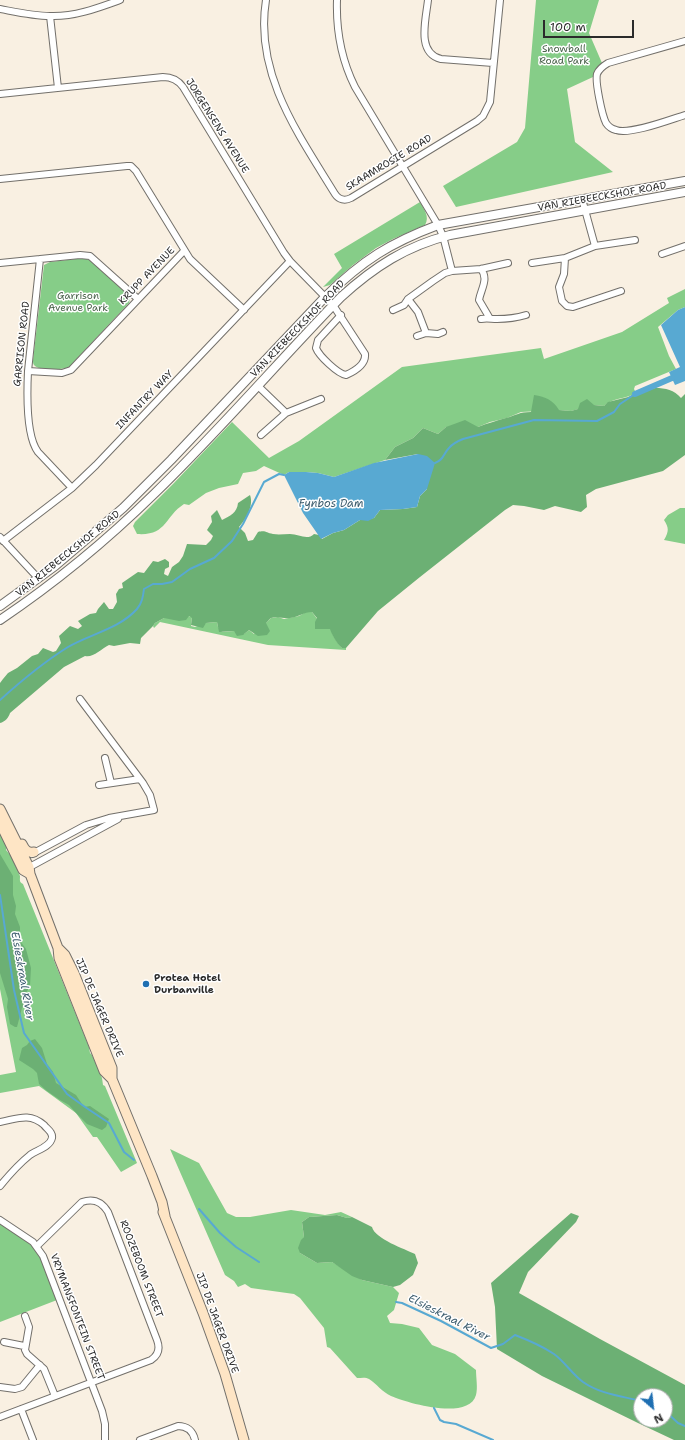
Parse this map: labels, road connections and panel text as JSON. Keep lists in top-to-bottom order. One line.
{"streets":{"main road":["JIP DE JAGER DRIVE"],"street":["JORGENSENS AVENUE","SKAAMROSIE ROAD","VAN RIEBEECKSHOF ROAD","KRUPP AVENUE","GARRISON ROAD","INFANTRY WAY","ROOZEBOOM STREET","VRYMANSFONTEIN STREET"]},"crossings":[["JORGENSENS AVENUE","VAN RIEBEECKSHOF ROAD"],["JORGENSENS AVENUE","INFANTRY WAY"],["KRUPP AVENUE","GARRISON ROAD"],["GARRISON ROAD","INFANTRY WAY"],["ROOZEBOOM STREET","VRYMANSFONTEIN STREET"]],"water":["Fynbos Dam","Elsieskraal River"],"parks":["Snowball Road Park","Garrison Avenue Park"],"places":["Protea Hotel Durbanville"],"scale_bar":"100 m","north":"bottom right"}
